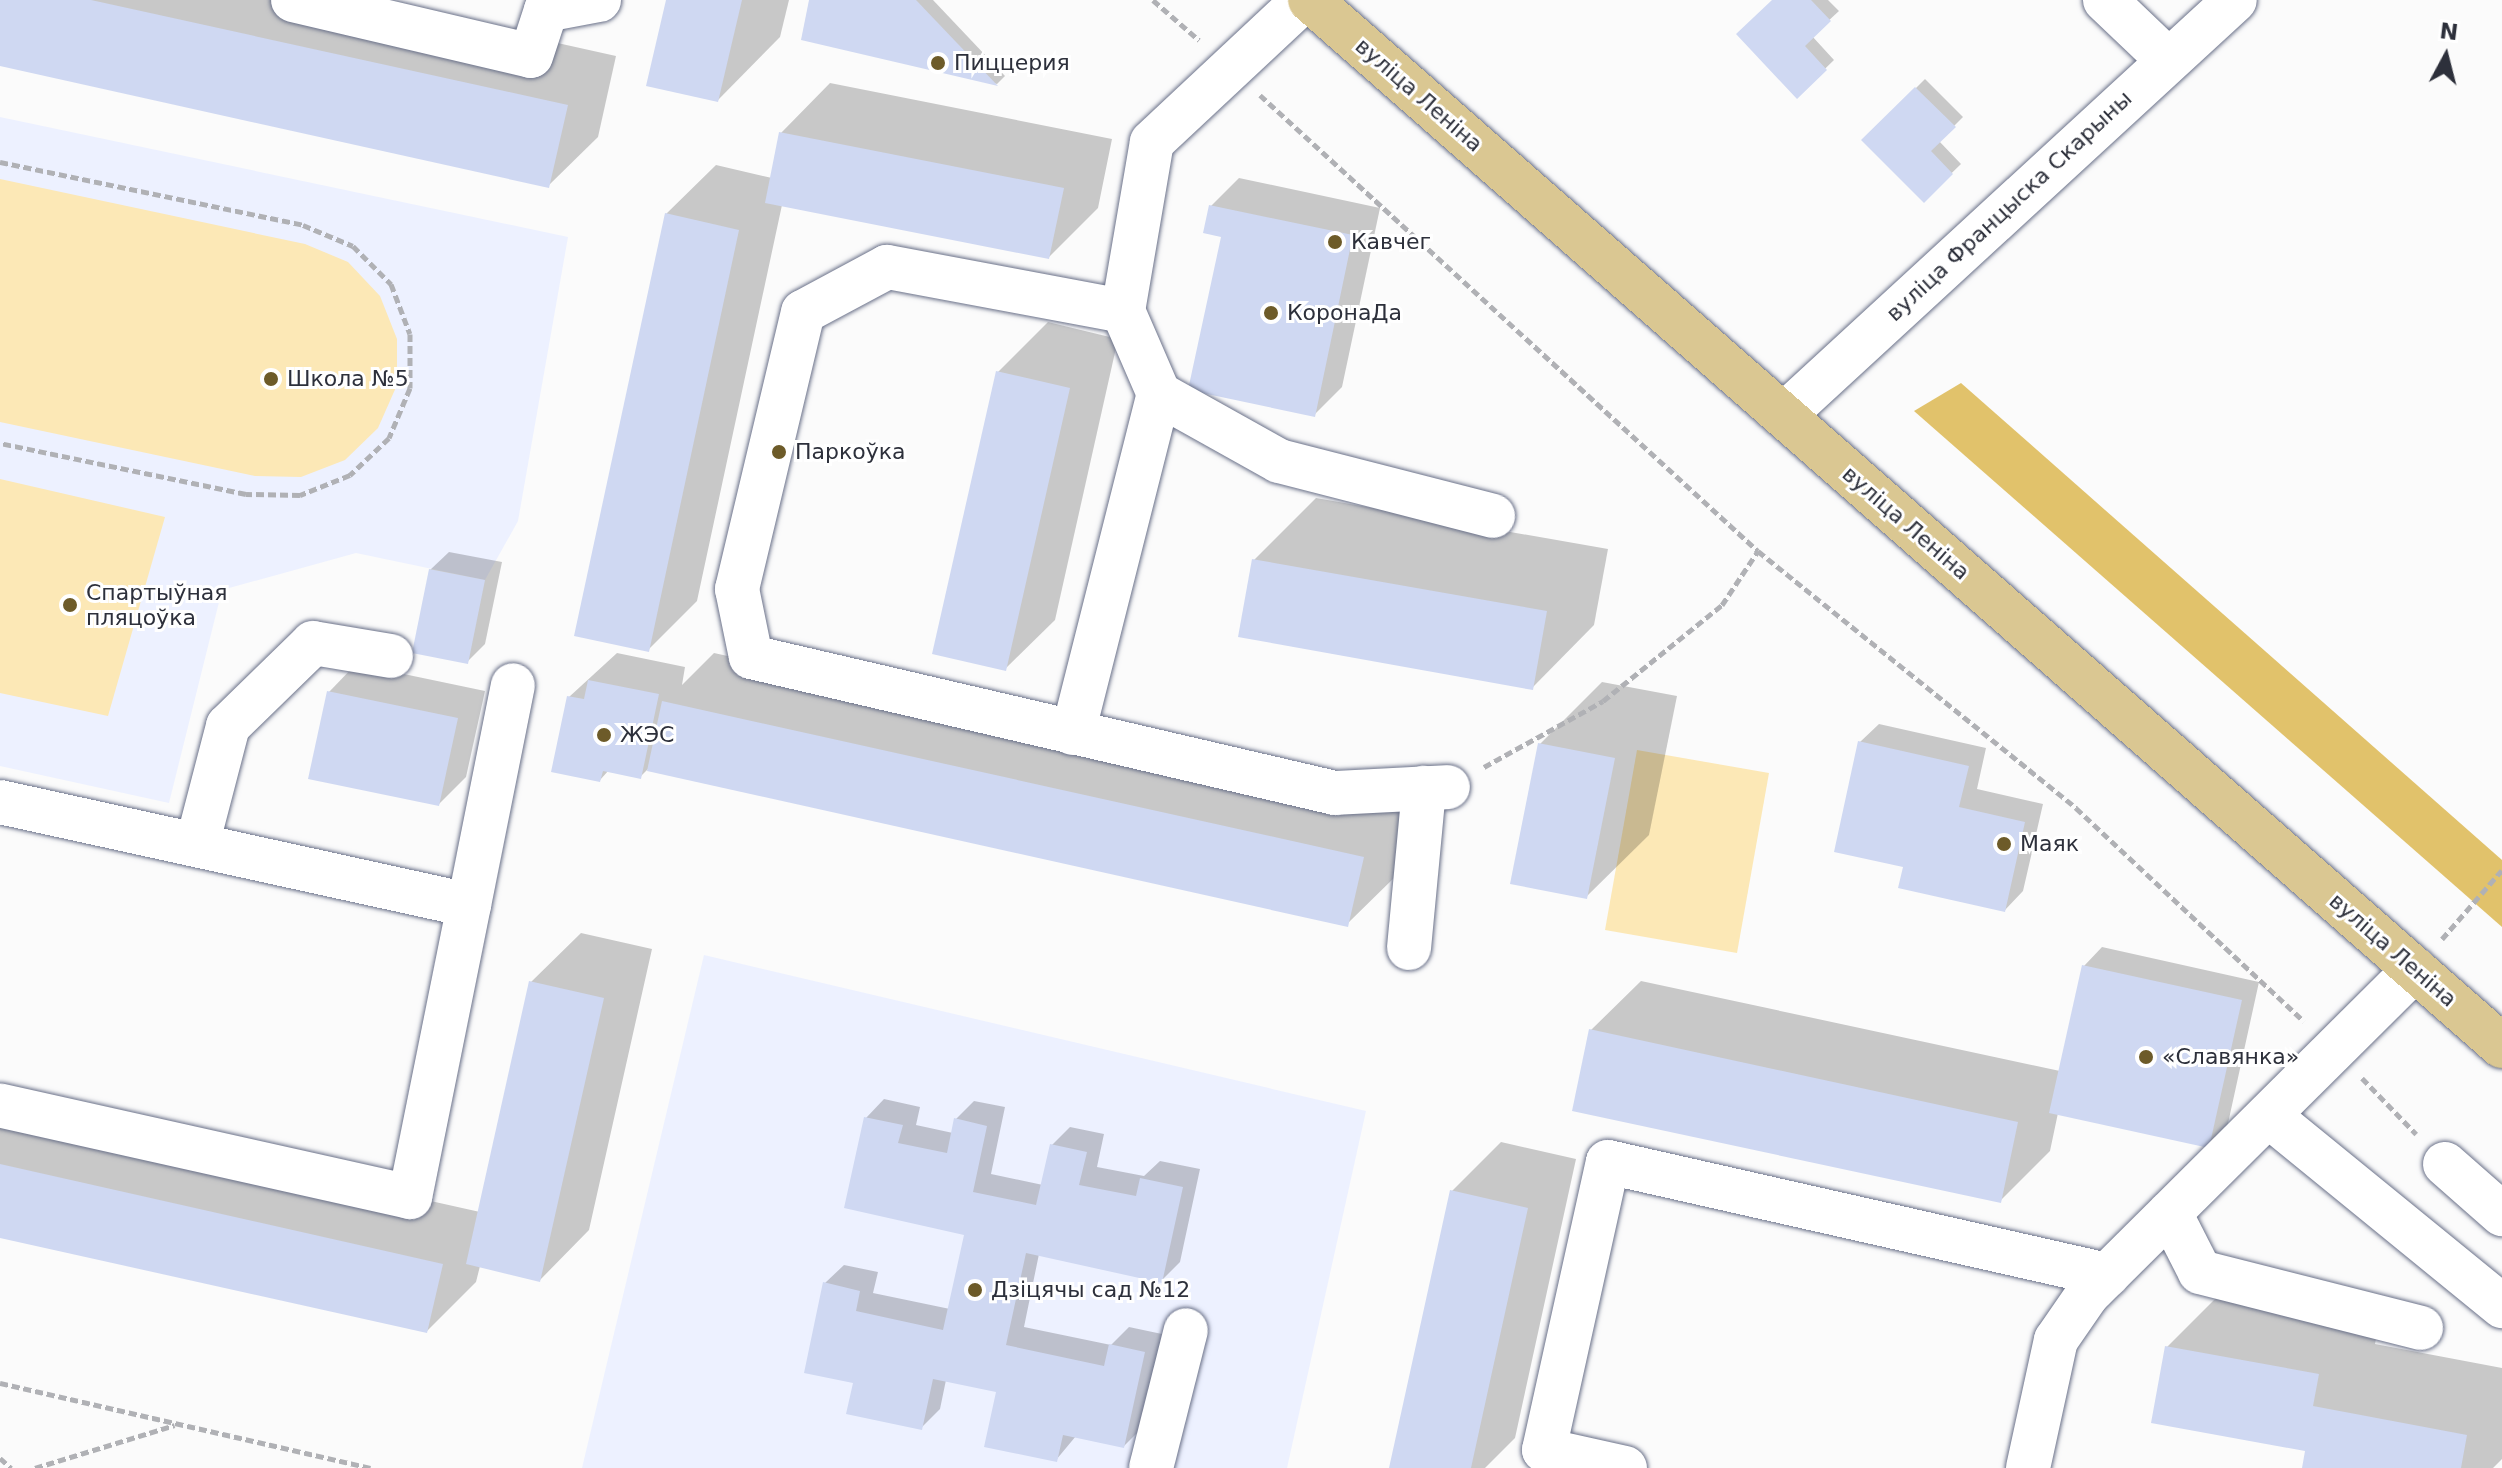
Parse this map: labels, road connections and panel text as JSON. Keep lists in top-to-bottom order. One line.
{"streets":{"main road":["вуліца Леніна"],"street":["вуліца Францыска Скарыны"]},"crossings":[["вуліца Леніна","вуліца Францыска Скарыны"]],"places":["Пиццерия","Кавчег","КоронаДа","Школа №5","Паркоўка","Спартыўная пляцоўка","ЖЭС","Маяк","«Славянка»","Дзіцячы сад №12"],"north":"top"}
